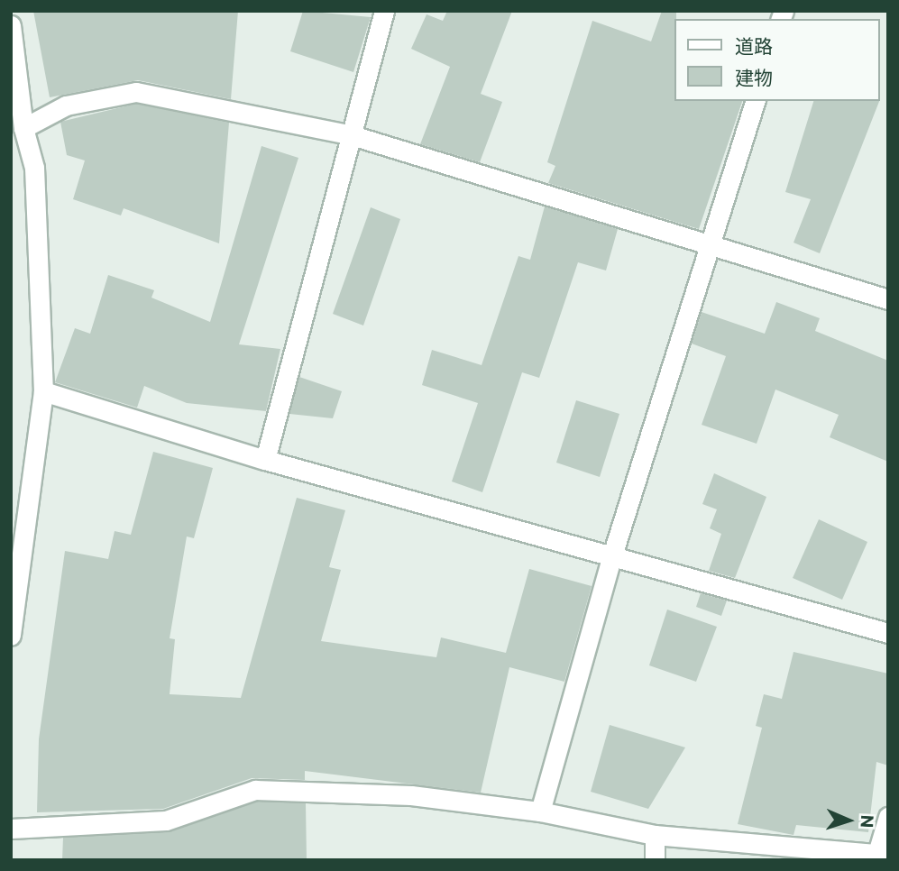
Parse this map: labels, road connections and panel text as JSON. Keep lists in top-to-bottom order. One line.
{"legend":["道路","建物"],"north":"right"}
